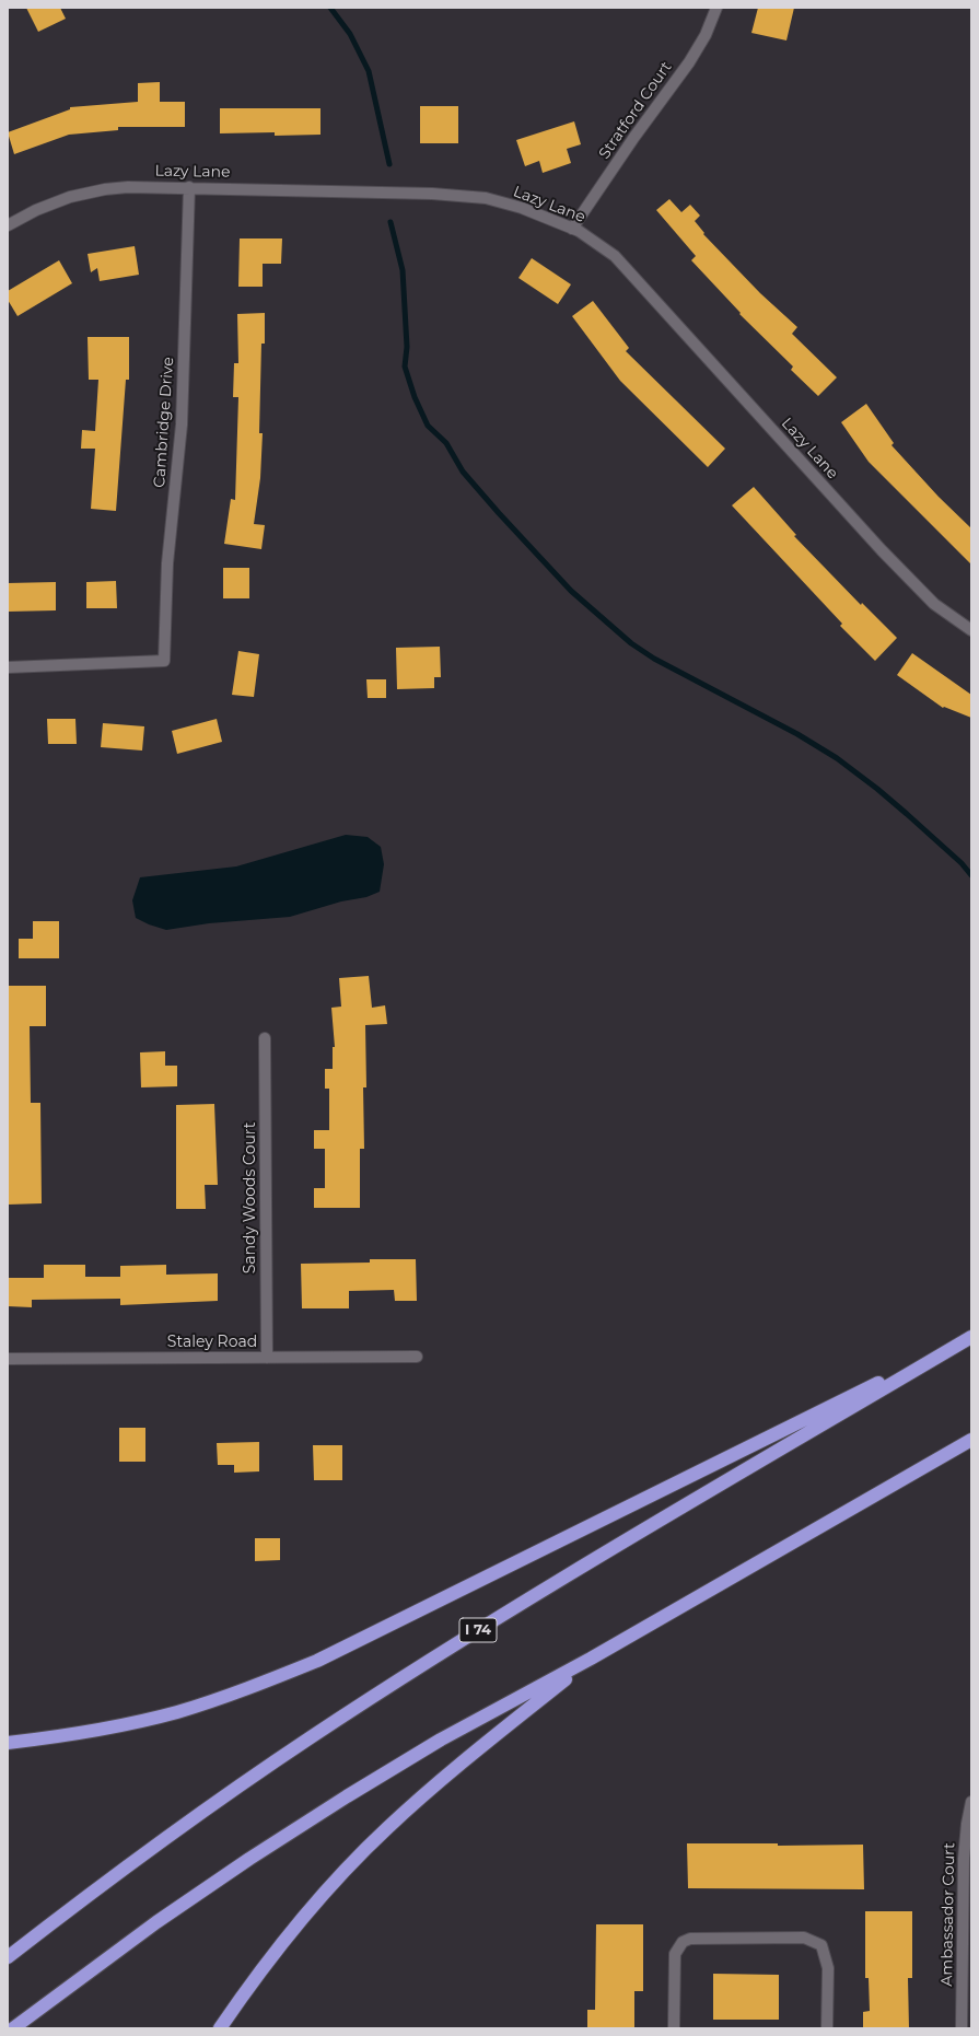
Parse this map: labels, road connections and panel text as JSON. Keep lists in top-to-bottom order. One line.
{"streets":{"highway":["I 74"],"street":["Stratford Court","Lazy Lane","Cambridge Drive","Sandy Woods Court","Staley Road","Ambassador Court"]},"crossings":[["Stratford Court","Lazy Lane"],["Lazy Lane","Cambridge Drive"],["Sandy Woods Court","Staley Road"]]}
